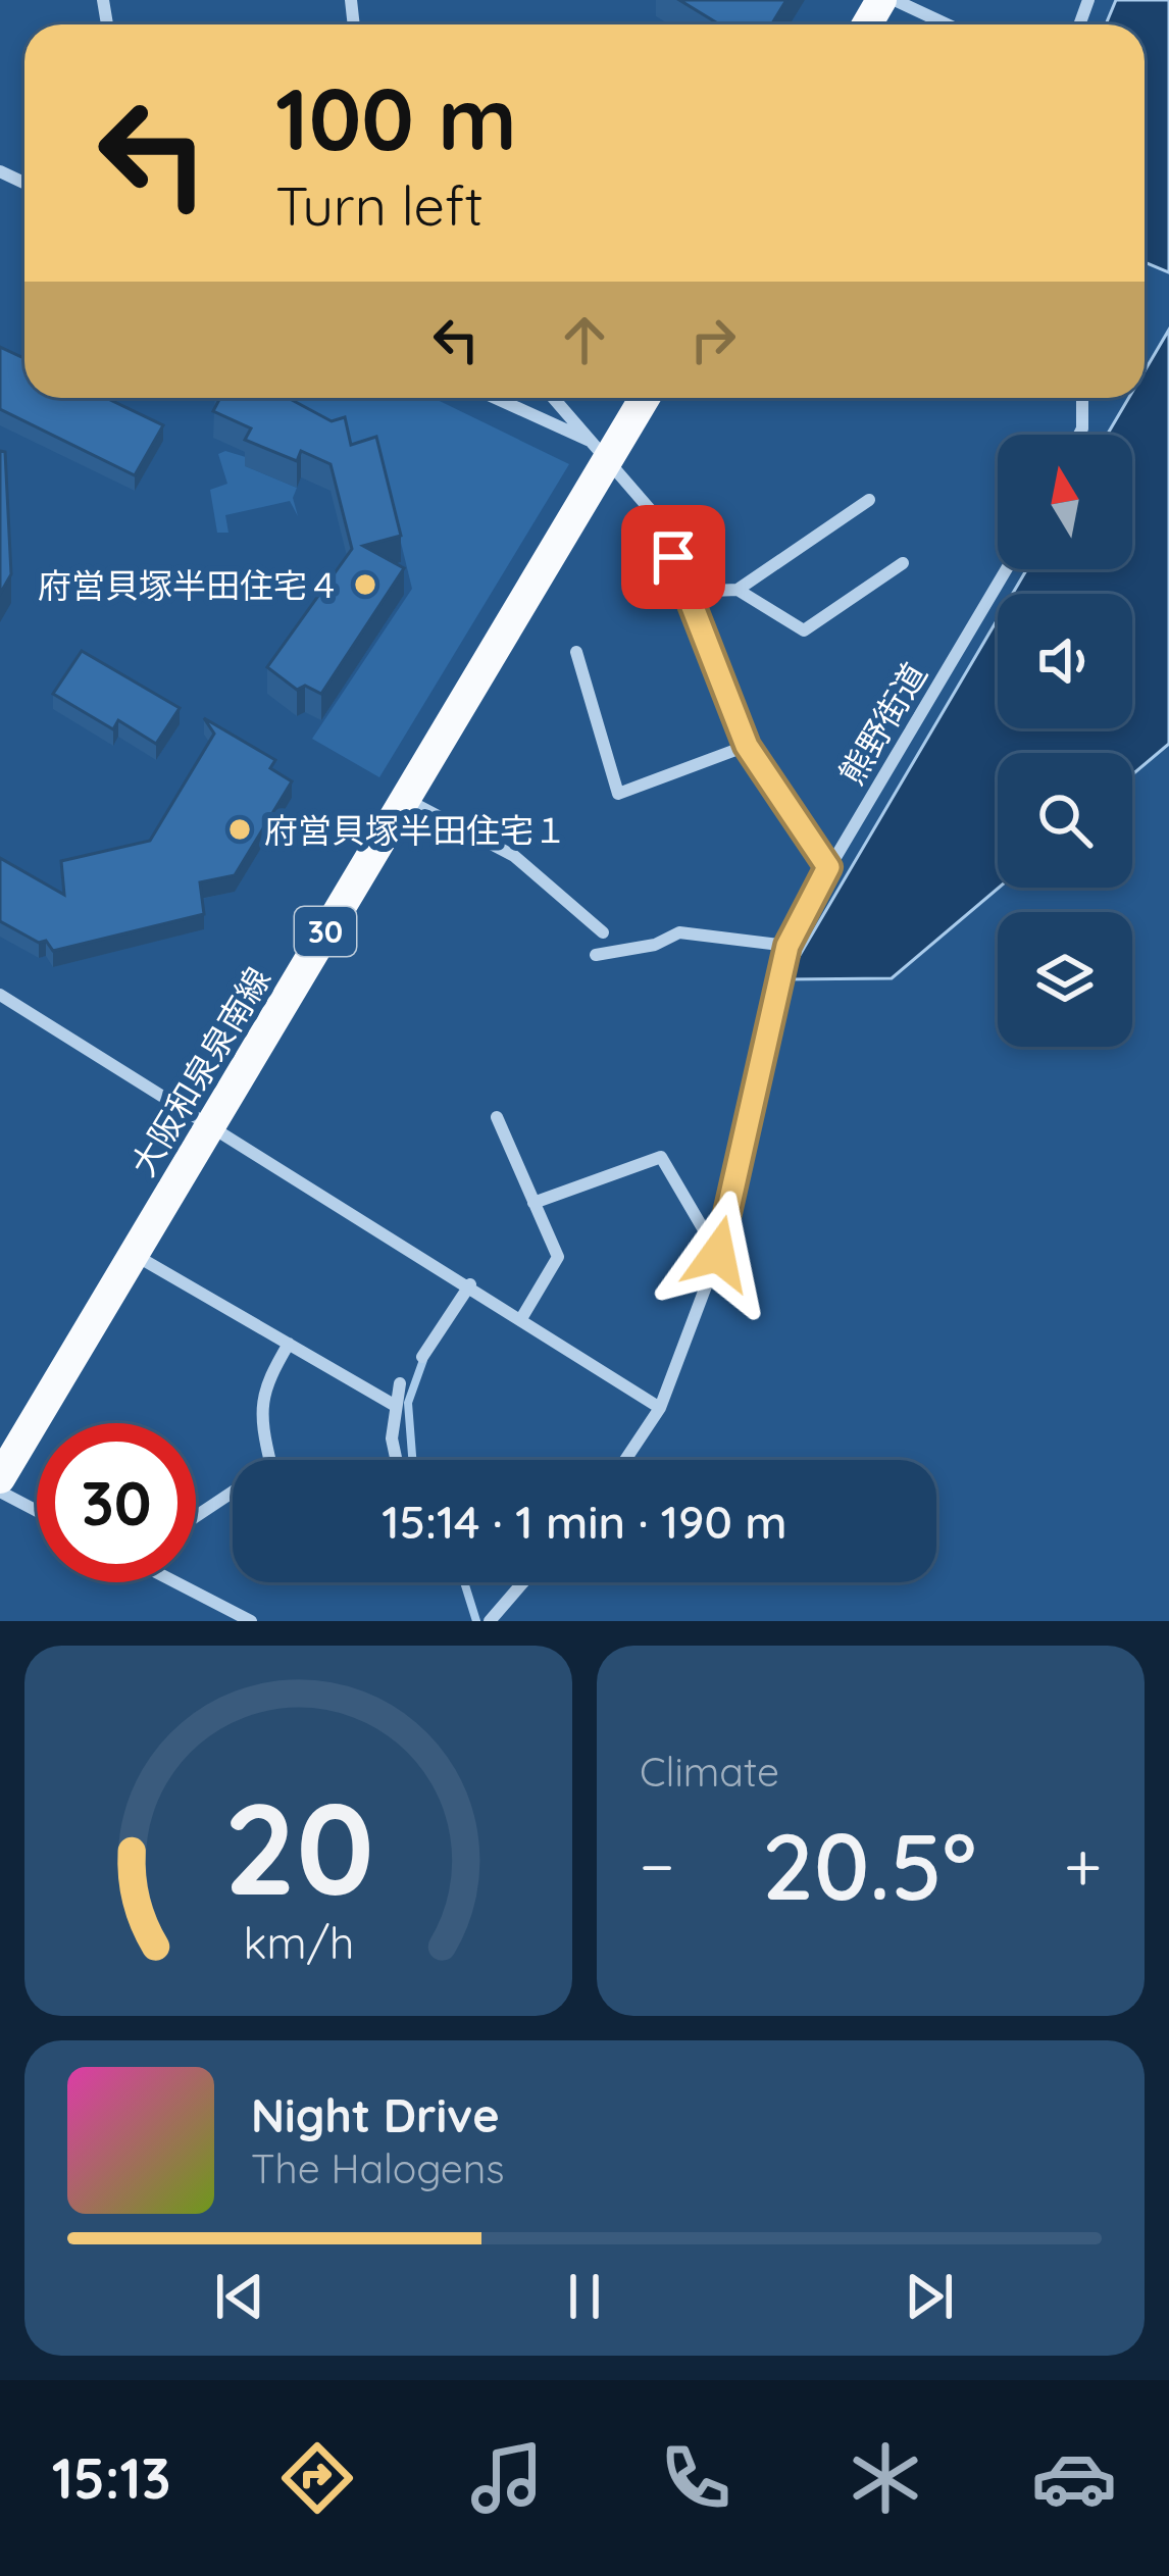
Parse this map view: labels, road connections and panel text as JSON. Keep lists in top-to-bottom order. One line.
{"streets":{"main road":["30","大阪和泉泉南線"],"street":["熊野街道"]},"places":["府営貝塚半田住宅４","府営貝塚半田住宅１"],"north":"top","page":{"turn":["100 m","Turn left"],"limit":"30","trip":"15:14 · 1 min · 190 m","tile":"Climate","heat":["−","20.5°","+"],"song":["Night Drive","The Halogens"],"tabs":"15:13","gauge":["20","km/h"]}}
